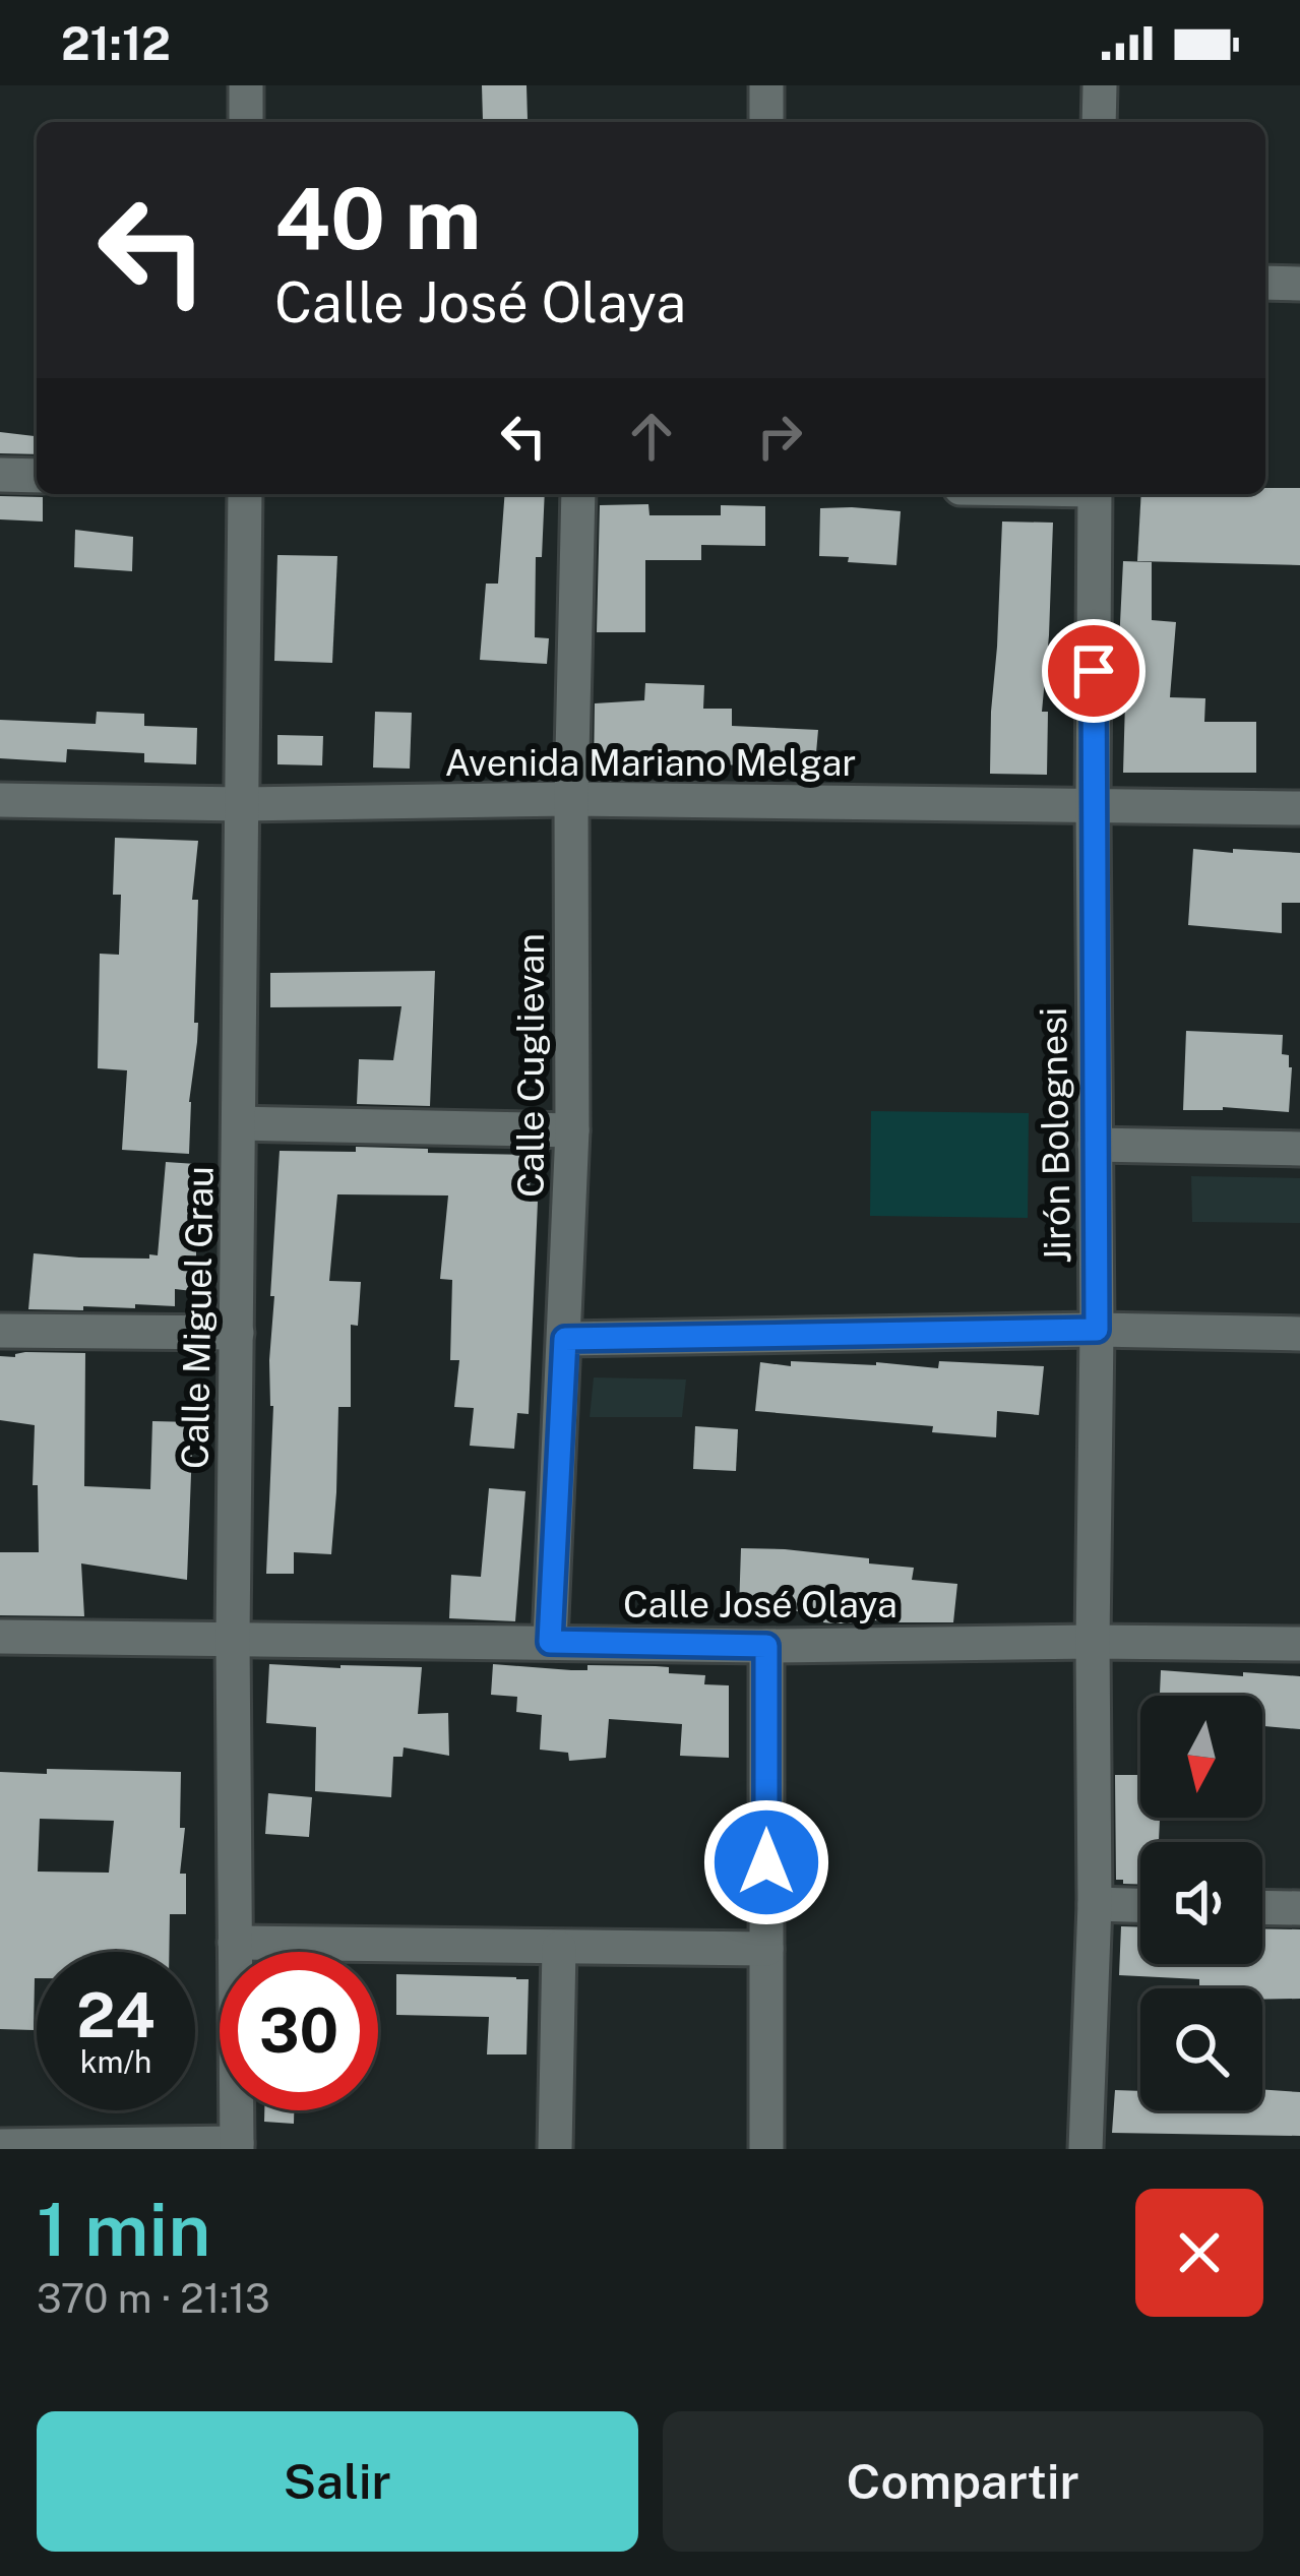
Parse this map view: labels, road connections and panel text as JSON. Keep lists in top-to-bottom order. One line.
{"streets":{"street":["Avenida Mariano Melgar","Calle Cuglievan","Jirón Bolognesi","Calle Miguel Grau","Calle José Olaya"]},"crossings":[["Avenida Mariano Melgar","Calle Cuglievan"],["Avenida Mariano Melgar","Jirón Bolognesi"],["Avenida Mariano Melgar","Calle Miguel Grau"],["Calle Cuglievan","Calle José Olaya"],["Jirón Bolognesi","Calle José Olaya"],["Calle Miguel Grau","Calle José Olaya"]],"north":"bottom","page":{"status":"21:12","turn":["40 m","Calle José Olaya"],"speed":"24 km/h","limit":"30","heading":["1 min","370 m · 21:13"],"buttons":["Salir","Compartir"]}}
